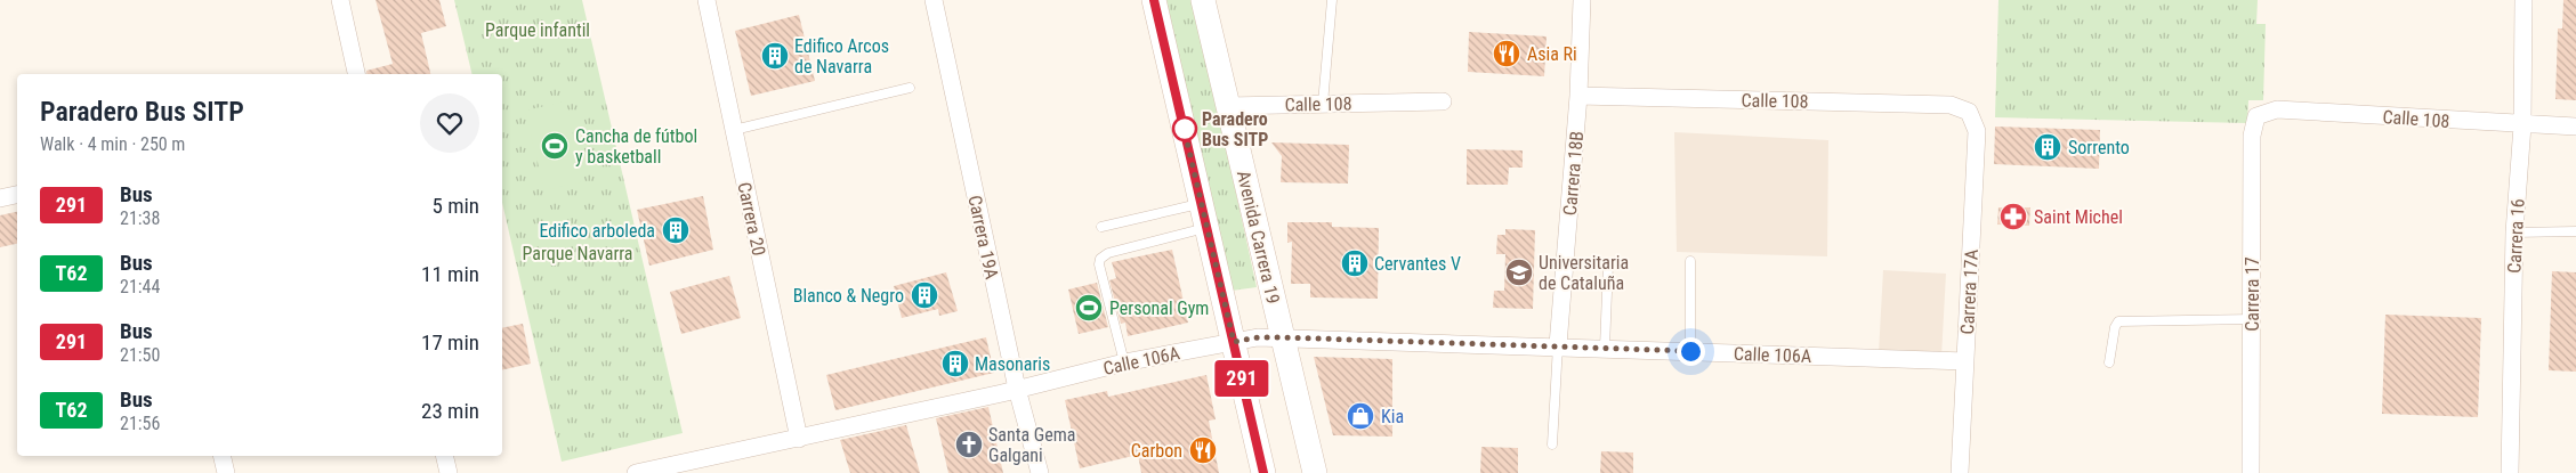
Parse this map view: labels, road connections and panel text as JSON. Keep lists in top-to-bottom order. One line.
{"streets":{"main road":["Avenida Carrera 19"],"street":["Calle 108","Carrera 18B","Carrera 20","Carrera 16","Carrera 19A","Carrera 17A","Carrera 17","Calle 106A"]},"crossings":[["Calle 108","Carrera 18B"],["Calle 108","Carrera 16"],["Calle 108","Avenida Carrera 19"],["Calle 108","Carrera 17A"],["Calle 108","Carrera 17"],["Carrera 18B","Calle 106A"],["Carrera 20","Calle 106A"],["Carrera 19A","Calle 106A"],["Avenida Carrera 19","Calle 106A"],["Carrera 17A","Calle 106A"]],"parks":["Parque infantil","Parque Navarra"],"places":{"restaurant":["Asia Ri","Carbon"],"building":["Edifico Arcos de Navarra","Sorrento","Edifico arboleda","Cervantes V","Blanco & Negro","Masonaris"],"other":["Paradero Bus SITP"],"sports":["Cancha de fútbol y basketball","Personal Gym"],"pharmacy":["Saint Michel"],"school or university":["Universitaria de Cataluña"],"shop":["Kia"],"church":["Santa Gema Galgani"]},"lines":["bus line 291"],"page":{"on_map":"291","heading":["Paradero Bus SITP","Walk · 4 min · 250 m"],"list":[{"mark":"291","name":"Bus","note":"21:38","value":"5 min"},{"mark":"T62","name":"Bus","note":"21:44","value":"11 min"},{"mark":"291","name":"Bus","note":"21:50","value":"17 min"},{"mark":"T62","name":"Bus","note":"21:56","value":"23 min"}]}}
